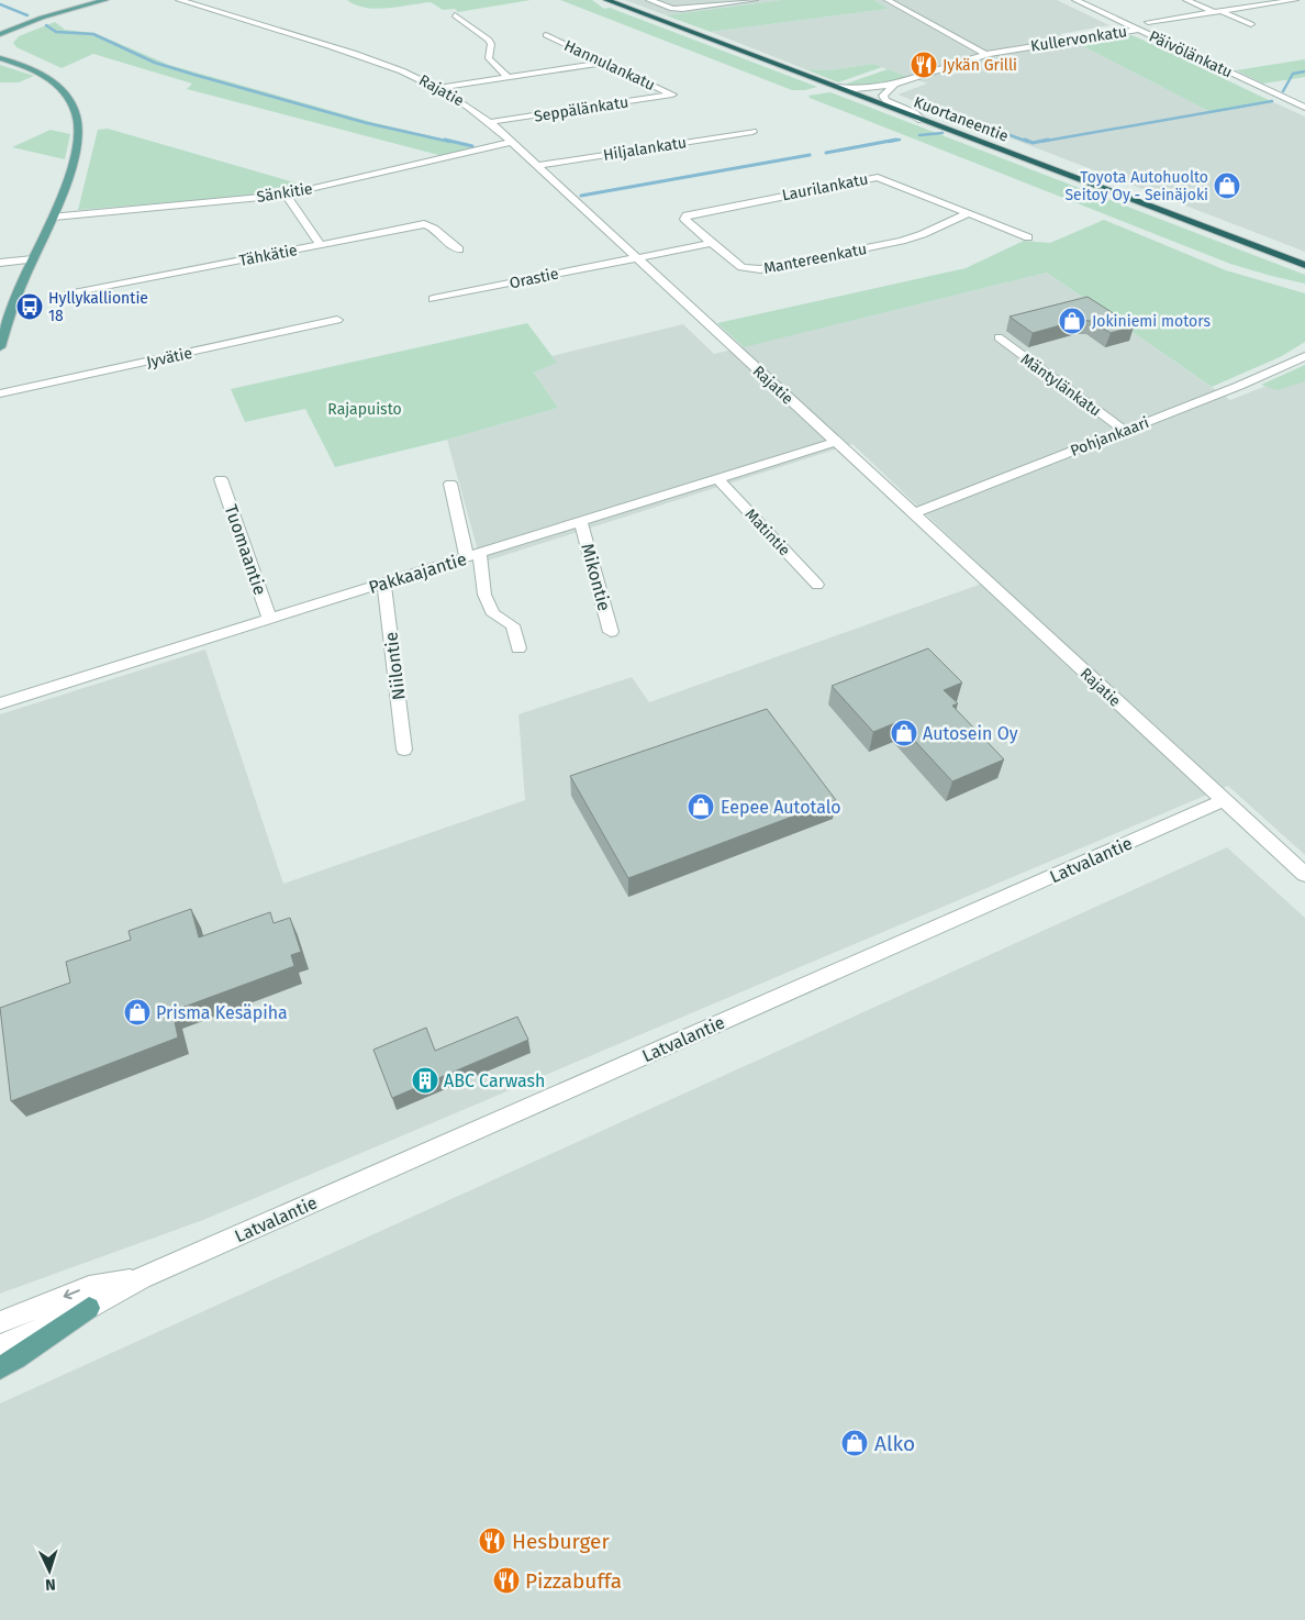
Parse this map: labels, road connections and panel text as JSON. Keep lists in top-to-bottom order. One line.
{"streets":{"highway":["Kuortaneentie"],"street":["Kullervonkatu","Päivölänkatu","Hannulankatu","Rajatie","Seppälänkatu","Hiljalankatu","Laurilankatu","Sänkitie","Tähkätie","Mantereenkatu","Orastie","Jyvätie","Mäntylänkatu","Pohjankaari","Matintie","Tuomaantie","Pakkaajantie","Mikontie","Niilontie","Latvalantie"]},"crossings":[["Kullervonkatu","Päivölänkatu"],["Kullervonkatu","Kuortaneentie"],["Hannulankatu","Seppälänkatu"],["Rajatie","Seppälänkatu"],["Rajatie","Hiljalankatu"],["Rajatie","Sänkitie"],["Rajatie","Orastie"],["Rajatie","Pohjankaari"],["Rajatie","Pakkaajantie"],["Rajatie","Latvalantie"],["Laurilankatu","Mantereenkatu"],["Mäntylänkatu","Pohjankaari"],["Matintie","Pakkaajantie"],["Tuomaantie","Pakkaajantie"],["Pakkaajantie","Mikontie"],["Pakkaajantie","Niilontie"]],"parks":["Rajapuisto"],"places":{"restaurant":["Jykän Grilli","Hesburger","Pizzabuffa"],"shop":["Toyota Autohuolto Seitoy Oy - Seinäjoki","Jokiniemi motors","Autosein Oy","Eepee Autotalo","Prisma Kesäpiha","Alko"],"bus stop":["Hyllykalliontie 18"],"building":["ABC Carwash"]},"north":"bottom"}
